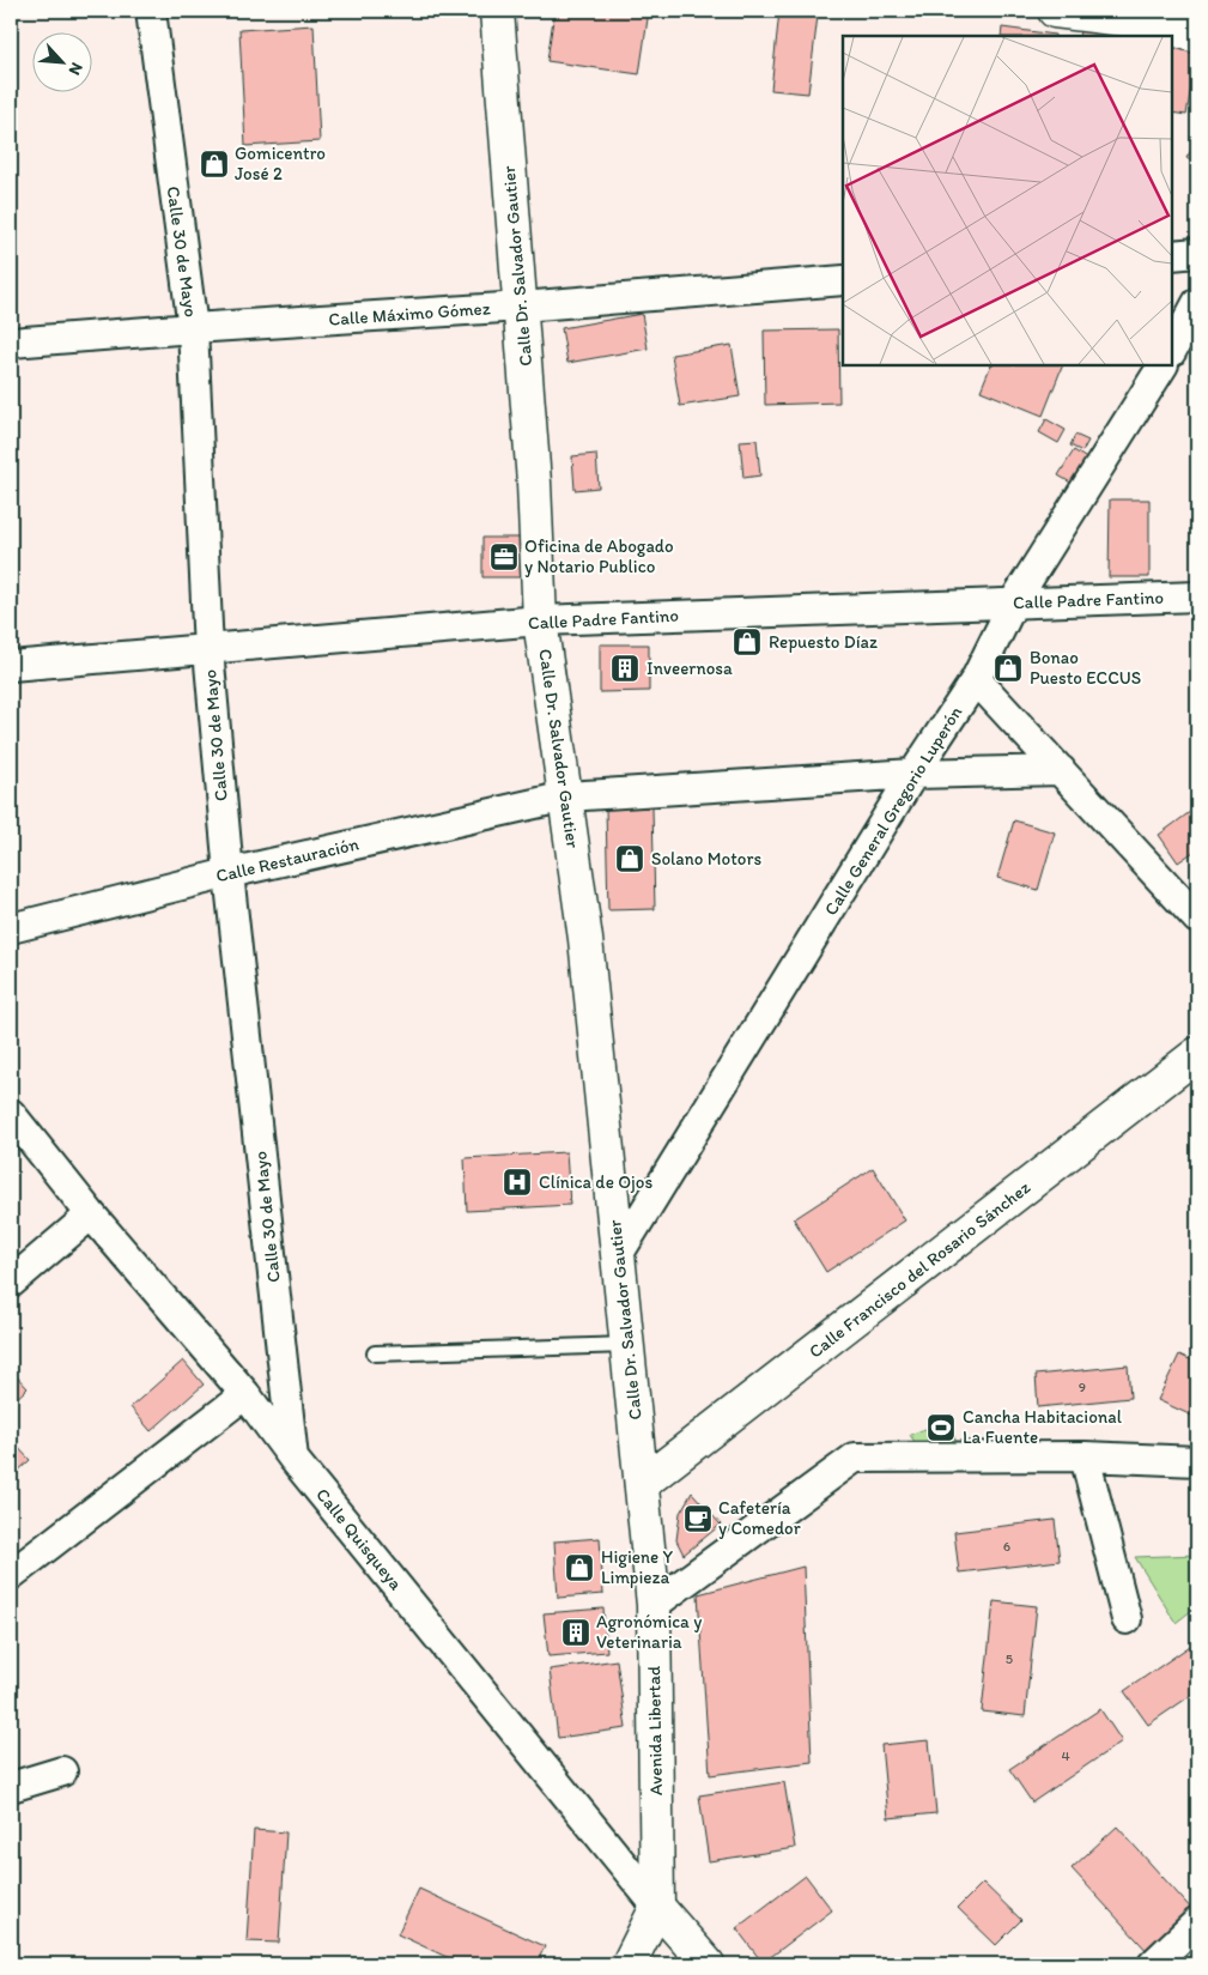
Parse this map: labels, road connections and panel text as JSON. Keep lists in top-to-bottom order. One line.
{"streets":{"main road":["Calle Dr. Salvador Gautier","Calle Francisco del Rosario Sánchez","Calle Quisqueya","Avenida Libertad"],"street":["Calle 30 de Mayo","Calle Máximo Gómez","Calle Padre Fantino","Calle General Gregorio Luperón","Calle Restauración"]},"crossings":[["Calle 30 de Mayo","Calle Máximo Gómez"],["Calle 30 de Mayo","Calle Padre Fantino"],["Calle 30 de Mayo","Calle Restauración"],["Calle 30 de Mayo","Calle Quisqueya"],["Calle Dr. Salvador Gautier","Calle Máximo Gómez"],["Calle Dr. Salvador Gautier","Calle Padre Fantino"],["Calle Dr. Salvador Gautier","Calle General Gregorio Luperón"],["Calle Dr. Salvador Gautier","Calle Restauración"],["Calle Dr. Salvador Gautier","Calle Francisco del Rosario Sánchez"],["Calle Dr. Salvador Gautier","Avenida Libertad"],["Calle Padre Fantino","Calle General Gregorio Luperón"],["Calle General Gregorio Luperón","Calle Restauración"],["Calle Francisco del Rosario Sánchez","Avenida Libertad"],["Calle Quisqueya","Avenida Libertad"]],"places":{"shop":["Gomicentro José 2","Repuesto Díaz","Bonao Puesto ECCUS","Solano Motors","Higiene Y Limpieza"],"office":["Oficina de Abogado y Notario Publico"],"building":["Inveernosa","Agronómica y Veterinaria"],"hospital":["Clínica de Ojos"],"sports":["Cancha Habitacional La Fuente"],"cafe":["Cafetería y Comedor"]},"house_numbers":["9","6","5","4"],"north":"bottom right"}
